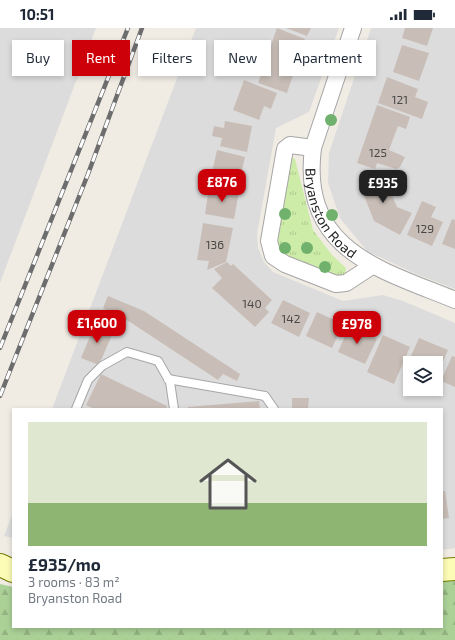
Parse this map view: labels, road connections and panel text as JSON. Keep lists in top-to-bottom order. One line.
{"streets":{"street":["Bryanston Road"]},"house_numbers":["121","125","129","136","140","142"],"page":{"status":"10:51","chip":["Buy","Rent","Filters","New","Apartment"],"price":["£876","£935","£1,600","£978"],"list":[{"name":"£935/mo","note":"3 rooms · 83 m² · Bryanston Road"}]}}
